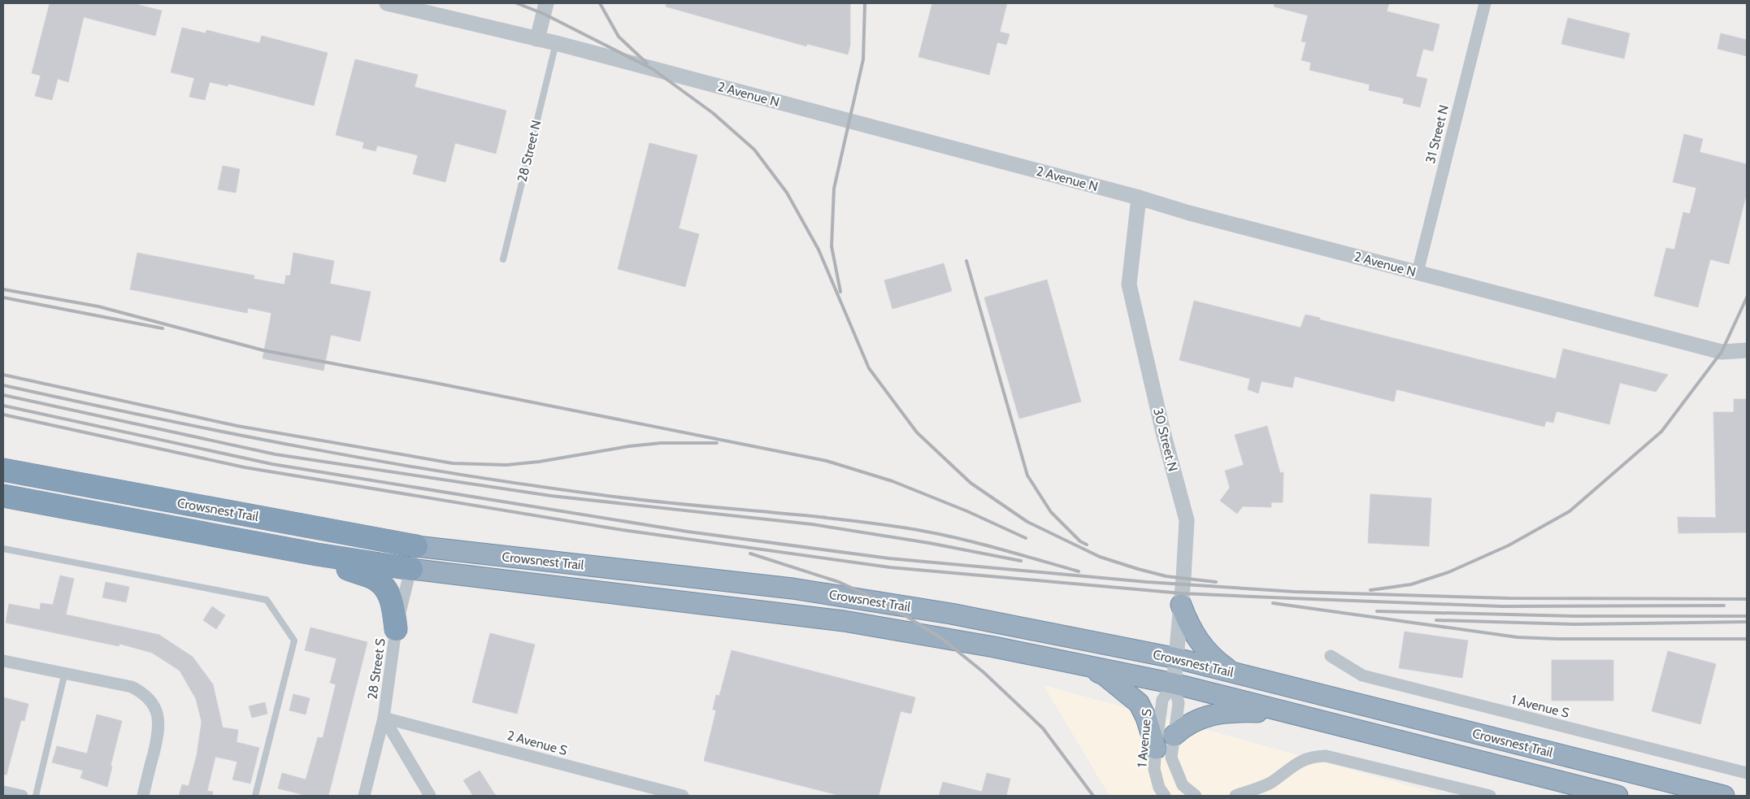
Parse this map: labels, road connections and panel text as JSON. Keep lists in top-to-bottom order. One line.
{"streets":{"highway":["Crowsnest Trail"],"street":["2 Avenue N","31 Street N","30 Street N","28 Street S","1 Avenue S","2 Avenue S"],"lane":["28 Street N"]},"crossings":[["2 Avenue N","31 Street N"],["2 Avenue N","28 Street N"],["2 Avenue N","30 Street N"],["30 Street N","Crowsnest Trail"],["30 Street N","1 Avenue S"],["Crowsnest Trail","28 Street S"],["Crowsnest Trail","1 Avenue S"],["28 Street S","2 Avenue S"]]}
